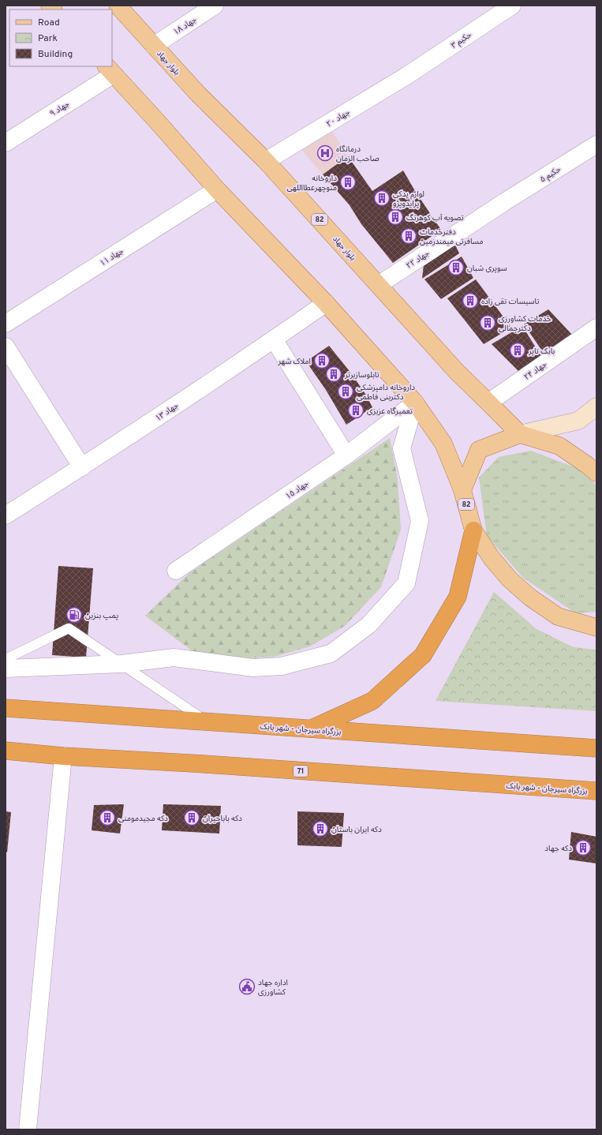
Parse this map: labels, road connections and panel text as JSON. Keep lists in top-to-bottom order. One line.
{"streets":{"highway":["82","بزرگراه سیرجان - شهر بابک","71"],"main road":["بلوار جهاد"],"street":["جهاد ۱۸","حکیم ۳","جهاد ۹","جهاد ۲۰","حکیم ۵","جهاد ۱۱","جهاد ۲۲","جهاد ۲۴","جهاد ۱۳","جهاد ۱۵"]},"crossings":[["جهاد ۱۸","بلوار جهاد"],["حکیم ۳","جهاد ۲۰"],["بلوار جهاد","جهاد ۲۰"],["بلوار جهاد","82"],["بلوار جهاد","جهاد ۲۲"],["بلوار جهاد","جهاد ۲۴"],["جهاد ۹","82"],["حکیم ۵","جهاد ۲۲"],["82","جهاد ۱۱"],["82","جهاد ۱۳"],["82","جهاد ۱۵"],["82","بزرگراه سیرجان - شهر بابک"]],"places":{"hospital":["درمانگاه صاحب الزمان"],"building":["داروخانه منوچهرعطااللهی","لوازم یدکی پرایدوپژو","تصویه آب کوهرنگ","دفترخدمات مسافرتی میمندزمین","سوپری شبان","تاسیسات تقی زاده","خدمات کشاورزی دکترجمالی","بابک تایر","املاک شهر","تابلوسازبرتر","داروخانه دامپزشکی دکتربنی فاطمی","تعمیرگاه عزیزی","دکه مجیدمومنی","دکه باباحیران","دکه ایران باستان","دکه جهاد"],"fuel station":["پمپ بنزین"],"public building":["اداره جهاد کشاورزی"]},"legend":["Road","Park","Building"]}
